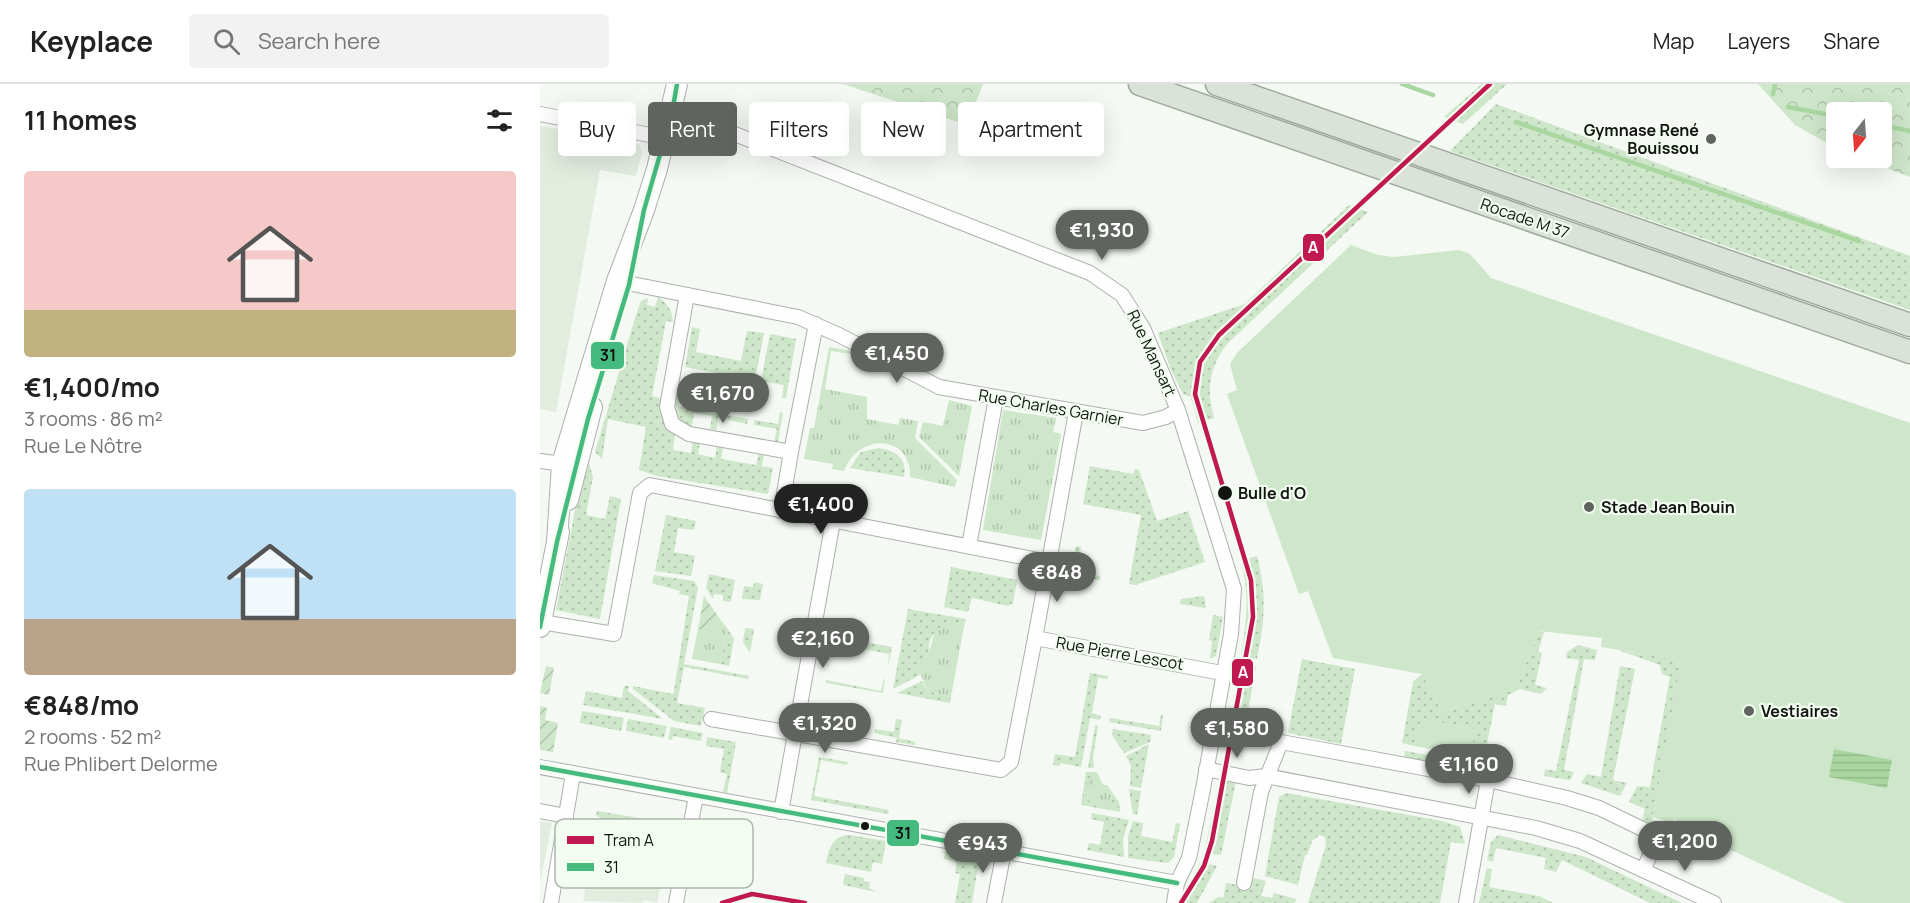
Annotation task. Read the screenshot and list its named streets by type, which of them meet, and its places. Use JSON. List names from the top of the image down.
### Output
{
  "streets": {
    "highway": ["Rocade M 37"],
    "street": ["Rue Mansart", "Rue Charles Garnier", "Rue Pierre Lescot"]
  },
  "crossings": [
    ["Rue Mansart", "Rue Charles Garnier"],
    ["Rue Mansart", "Rue Pierre Lescot"]
  ],
  "places": [
    "Gymnase René Bouissou",
    "Bulle d'O",
    "Stade Jean Bouin",
    "Vestiaires"
  ],
  "lines": ["tram line A", "transit line 31"],
  "legend": ["Tram A", "31"],
  "north": "bottom",
  "page": {
    "header": "Keyplace",
    "search": "Search here",
    "nav": ["Map", "Layers", "Share"],
    "heading": "11 homes",
    "chip": [
      "Buy",
      "Rent",
      "Filters",
      "New",
      "Apartment"
    ],
    "list": [
      {
        "name": "€1,400/mo",
        "note": "3 rooms · 86 m² · Rue Le Nôtre"
      },
      {
        "name": "€848/mo",
        "note": "2 rooms · 52 m² · Rue Phlibert Delorme"
      }
    ],
    "price": [
      "€1,930",
      "€1,450",
      "€1,670",
      "€1,400",
      "€848",
      "€2,160",
      "€1,320",
      "€1,580",
      "€1,160",
      "€1,200",
      "€943"
    ]
  }
}
